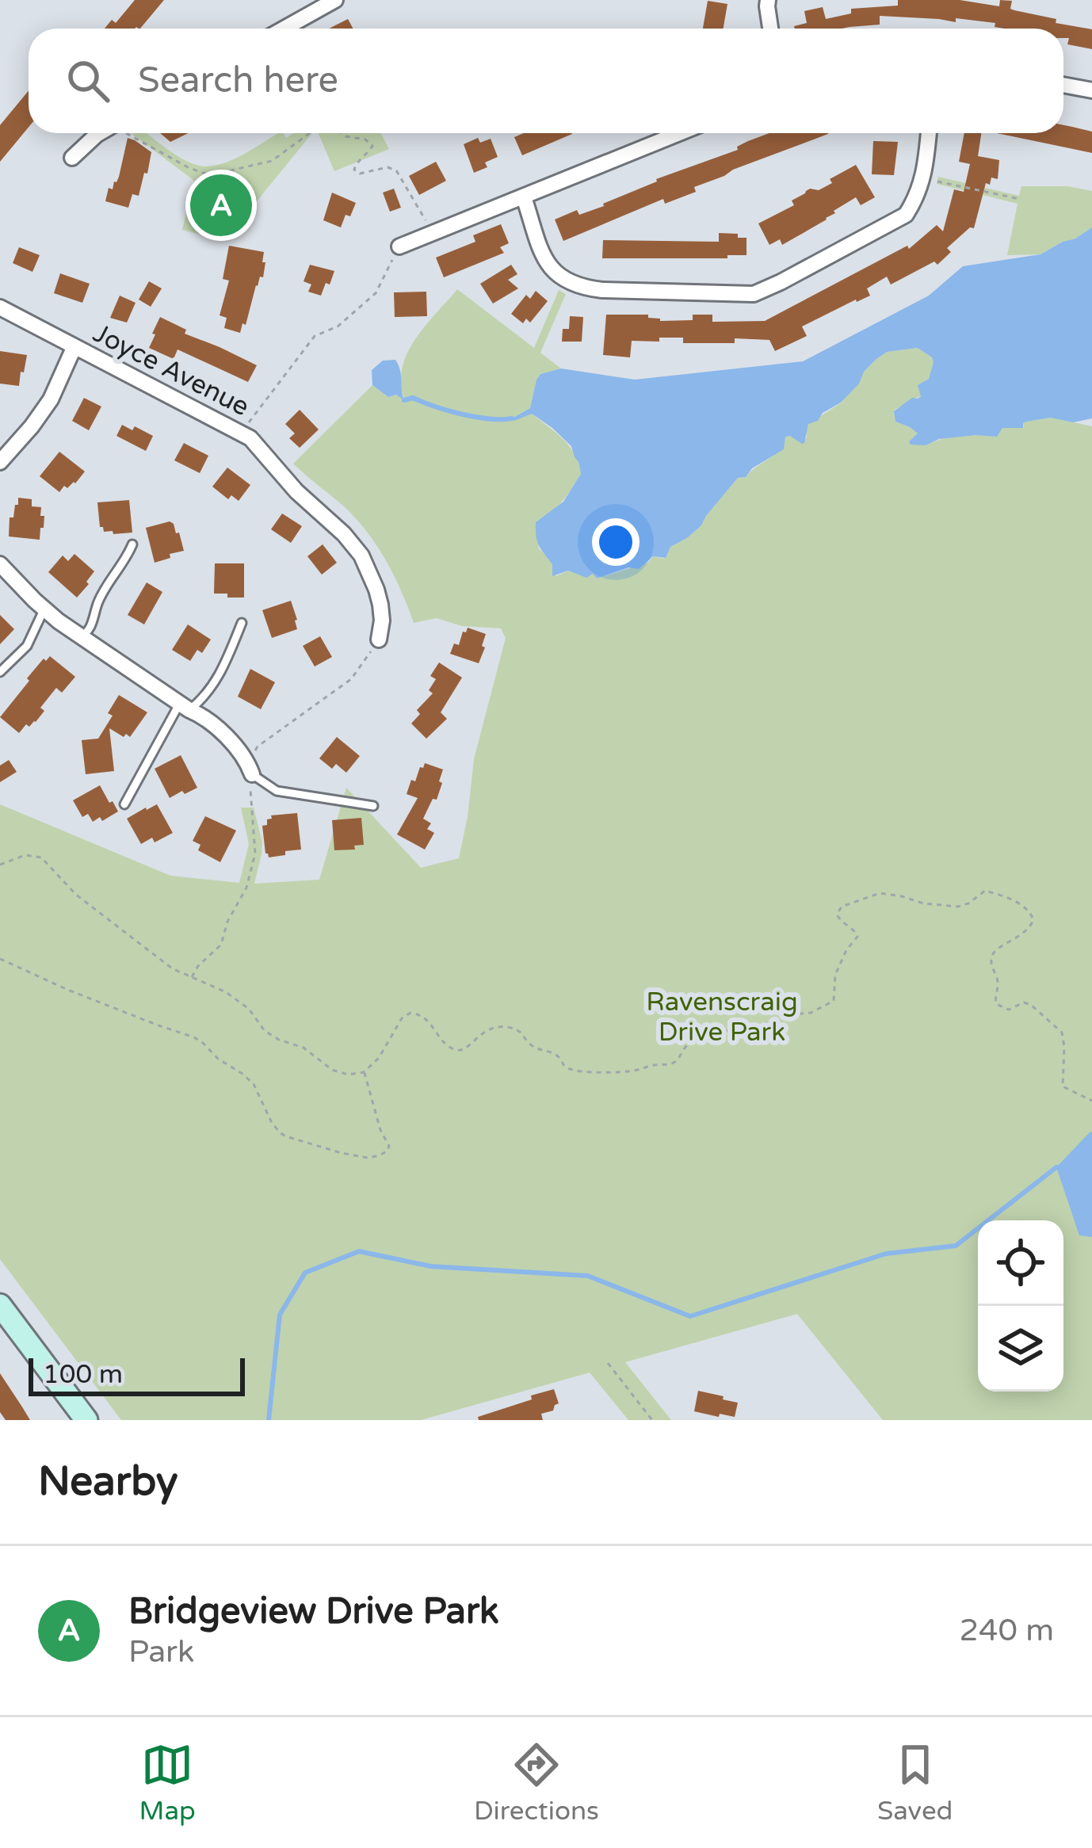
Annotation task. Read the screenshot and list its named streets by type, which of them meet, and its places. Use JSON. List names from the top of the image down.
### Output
{
  "streets": {
    "street": ["Joyce Avenue"]
  },
  "parks": ["Ravenscraig Drive Park"],
  "scale_bar": "100 m",
  "page": {
    "search": "Search here",
    "pins": "A",
    "scale": "100 m",
    "heading": "Nearby",
    "list": [
      {
        "mark": "A",
        "name": "Bridgeview Drive Park",
        "note": "Park",
        "value": "240 m"
      }
    ],
    "nav": ["Map", "Directions", "Saved"]
  }
}
